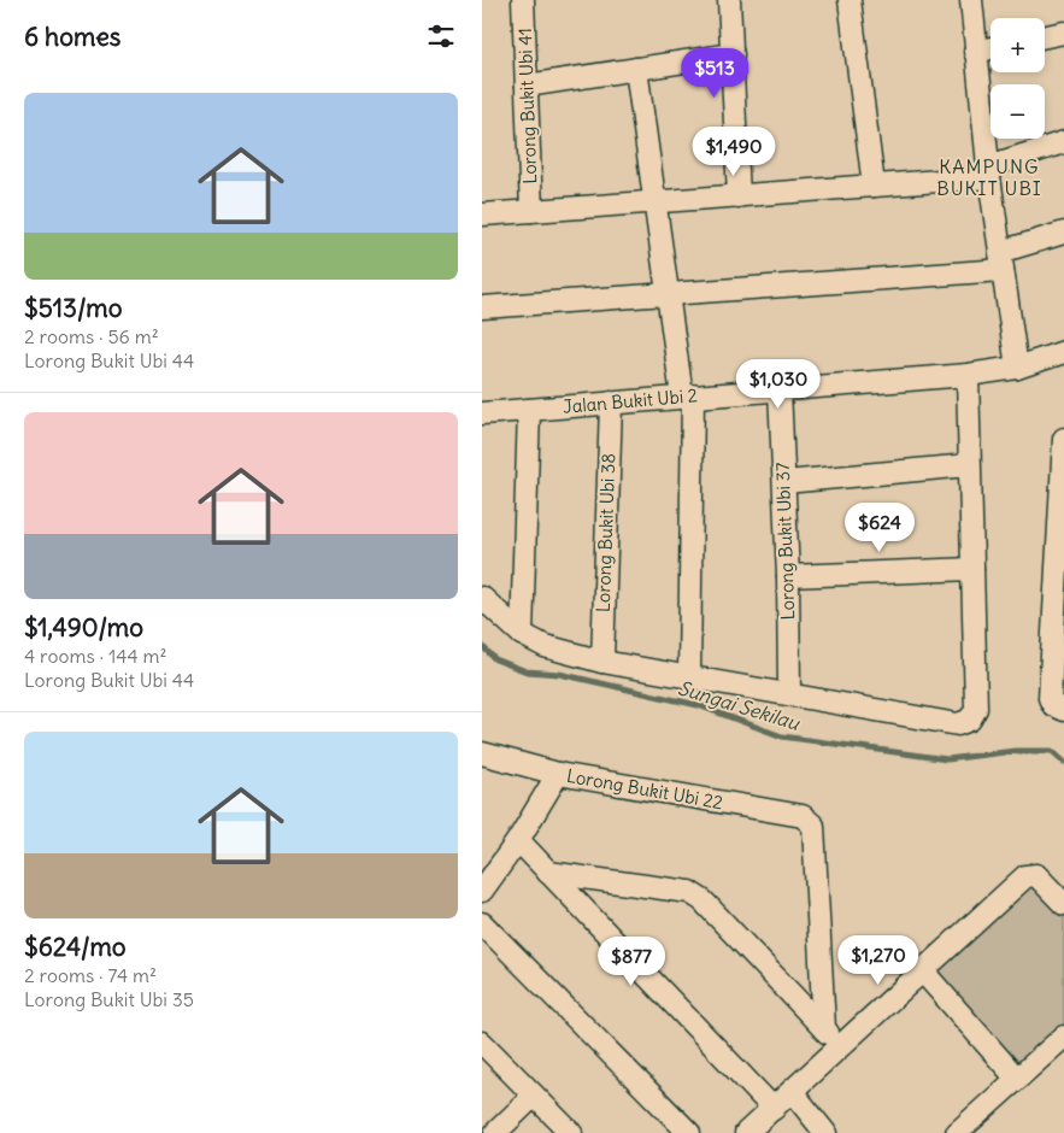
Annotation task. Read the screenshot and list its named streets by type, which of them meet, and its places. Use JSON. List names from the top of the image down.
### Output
{
  "streets": {
    "street": [
      "Lorong Bukit Ubi 41",
      "Jalan Bukit Ubi 2",
      "Lorong Bukit Ubi 38",
      "Lorong Bukit Ubi 37",
      "Lorong Bukit Ubi 22"
    ]
  },
  "crossings": [
    ["Jalan Bukit Ubi 2", "Lorong Bukit Ubi 38"],
    ["Jalan Bukit Ubi 2", "Lorong Bukit Ubi 37"]
  ],
  "districts": ["KAMPUNG BUKIT UBI"],
  "water": ["Sungai Sekilau"],
  "page": {
    "heading": "6 homes",
    "map_buttons": ["+", "−"],
    "price": [
      "$513",
      "$1,490",
      "$1,030",
      "$624",
      "$1,270",
      "$877"
    ],
    "list": [
      {
        "name": "$513/mo",
        "note": "2 rooms · 56 m² · Lorong Bukit Ubi 44"
      },
      {
        "name": "$1,490/mo",
        "note": "4 rooms · 144 m² · Lorong Bukit Ubi 44"
      },
      {
        "name": "$624/mo",
        "note": "2 rooms · 74 m² · Lorong Bukit Ubi 35"
      }
    ]
  }
}
